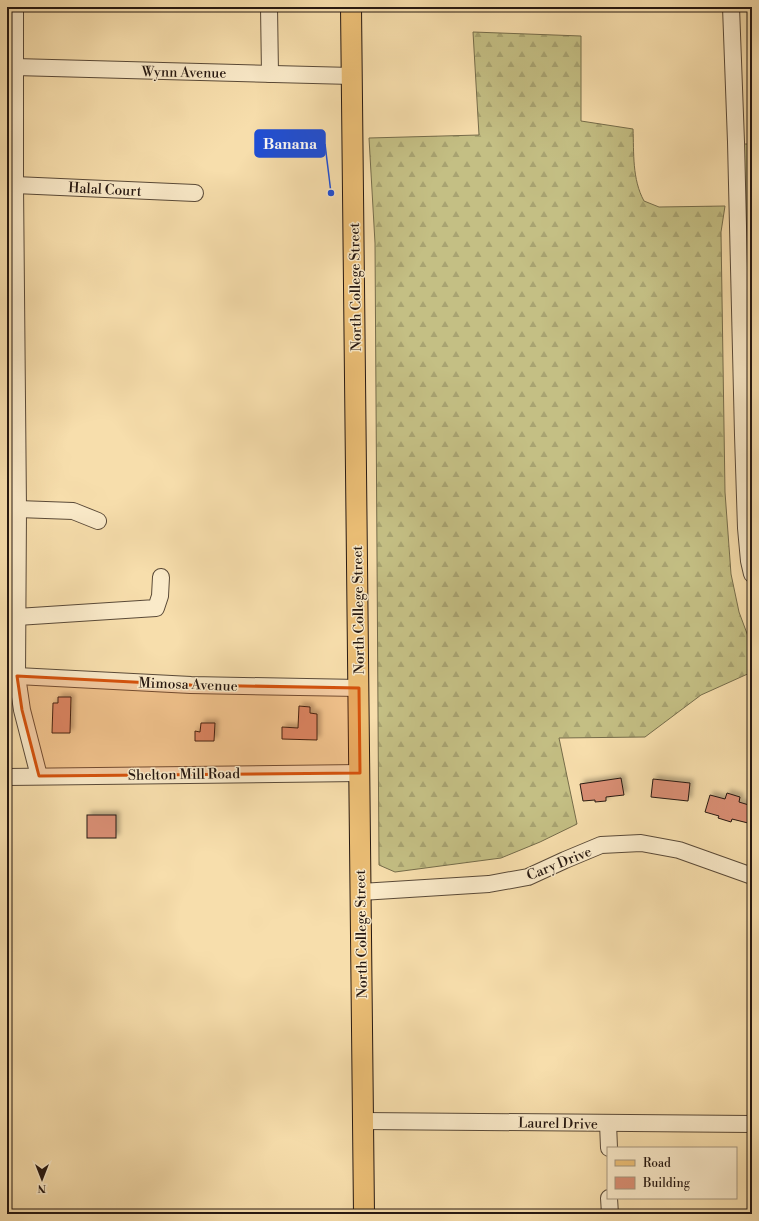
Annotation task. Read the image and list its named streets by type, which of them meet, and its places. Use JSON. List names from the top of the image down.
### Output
{
  "streets": {
    "main road": ["North College Street"],
    "street": [
      "Wynn Avenue",
      "Halal Court",
      "Mimosa Avenue",
      "Shelton Mill Road",
      "Cary Drive",
      "Laurel Drive"
    ]
  },
  "crossings": [
    ["Wynn Avenue", "North College Street"],
    ["North College Street", "Mimosa Avenue"],
    ["North College Street", "Shelton Mill Road"],
    ["North College Street", "Cary Drive"],
    ["North College Street", "Laurel Drive"]
  ],
  "places": ["Banana"],
  "legend": ["Road", "Building"],
  "north": "bottom"
}
